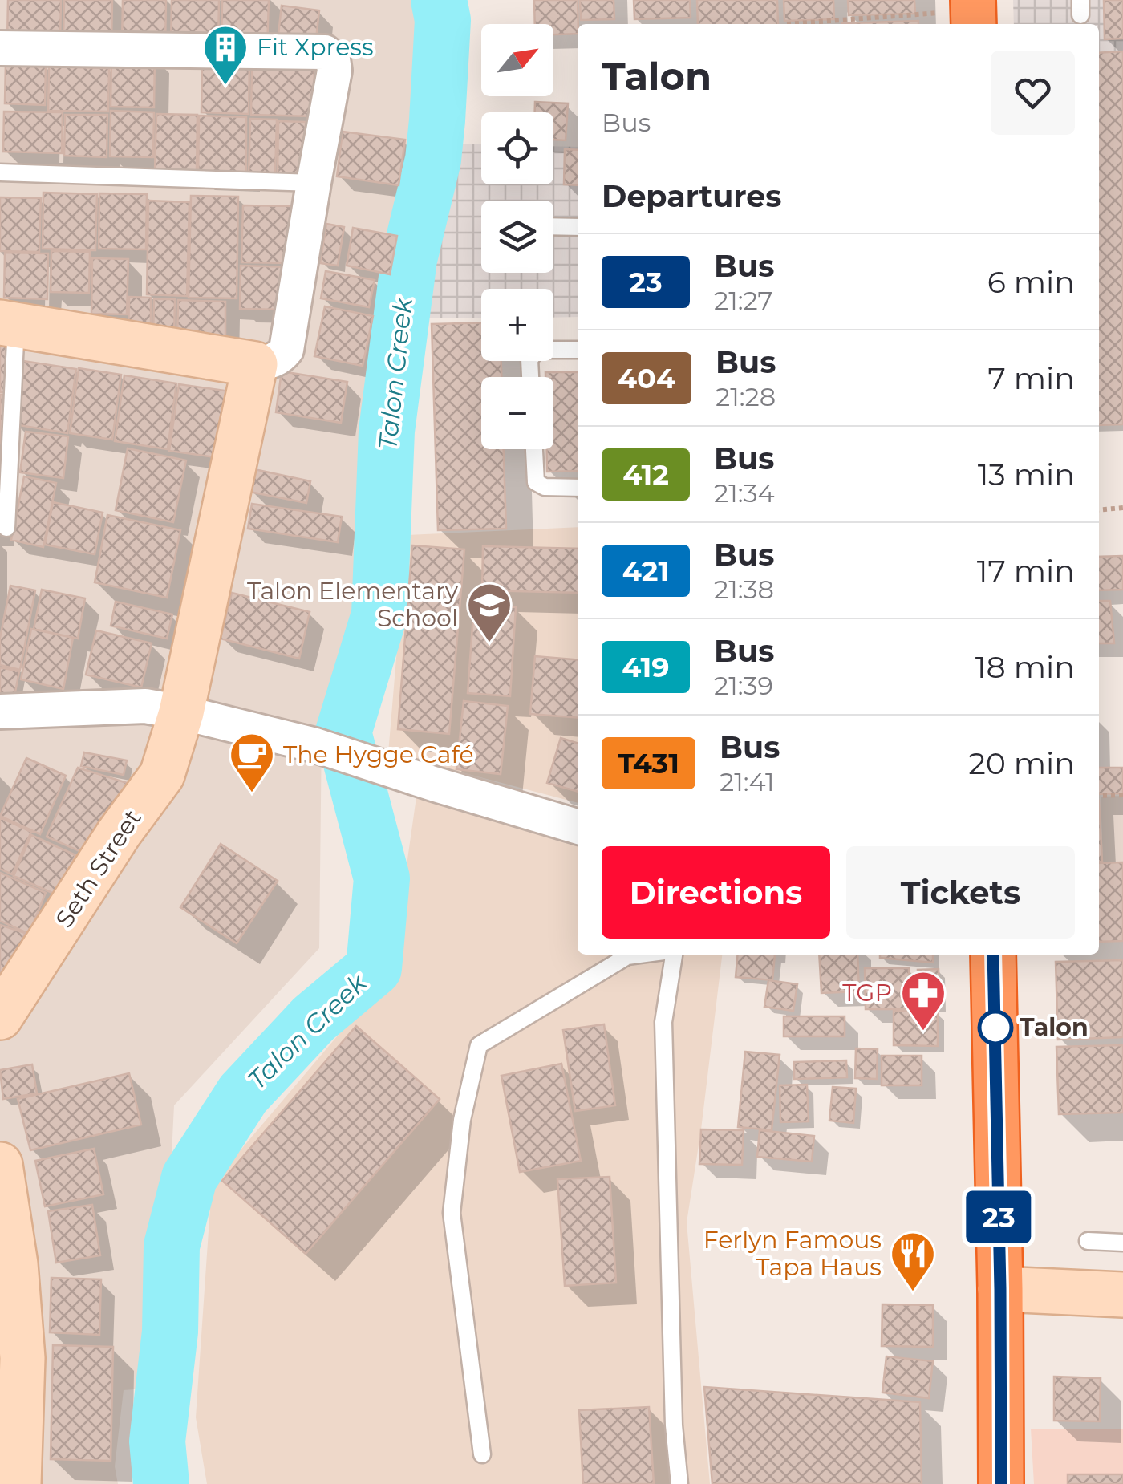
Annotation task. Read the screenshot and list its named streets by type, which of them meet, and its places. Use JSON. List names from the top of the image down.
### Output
{
  "streets": {
    "street": ["Seth Street"]
  },
  "water": ["Talon Creek"],
  "places": {
    "building": ["Fit Xpress"],
    "school or university": ["Talon Elementary School"],
    "cafe": ["The Hygge Café"],
    "other": ["Talon"],
    "pharmacy": ["TGP"],
    "restaurant": ["Ferlyn Famous Tapa Haus"]
  },
  "lines": ["bus line 23"],
  "north": "top right",
  "page": {
    "on_map": "23",
    "map_buttons": ["+", "−"],
    "heading": [
      ["Talon", "Bus"],
      "Departures"
    ],
    "list": [
      {
        "mark": "23",
        "name": "Bus",
        "note": "21:27",
        "value": "6 min"
      },
      {
        "mark": "404",
        "name": "Bus",
        "note": "21:28",
        "value": "7 min"
      },
      {
        "mark": "412",
        "name": "Bus",
        "note": "21:34",
        "value": "13 min"
      },
      {
        "mark": "421",
        "name": "Bus",
        "note": "21:38",
        "value": "17 min"
      },
      {
        "mark": "419",
        "name": "Bus",
        "note": "21:39",
        "value": "18 min"
      },
      {
        "mark": "T431",
        "name": "Bus",
        "note": "21:41",
        "value": "20 min"
      }
    ],
    "buttons": ["Directions", "Tickets"]
  }
}
